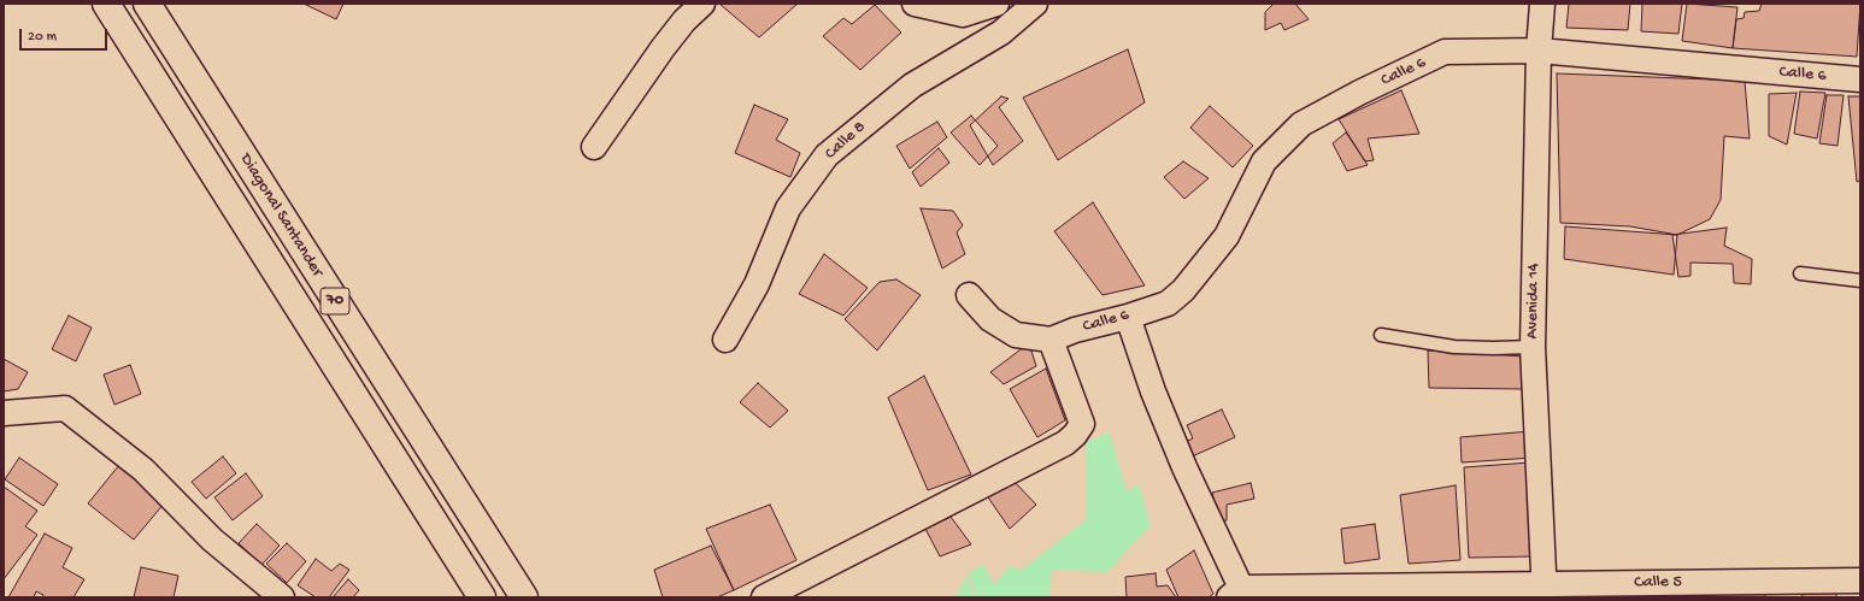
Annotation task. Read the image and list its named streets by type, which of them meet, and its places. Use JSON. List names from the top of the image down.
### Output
{
  "streets": {
    "main road": ["Diagonal Santander", "70"],
    "street": [
      "Calle 6",
      "Calle 8",
      "Avenida 14",
      "Calle 5"
    ]
  },
  "crossings": [
    ["Calle 6", "Avenida 14"],
    ["Avenida 14", "Calle 5"]
  ],
  "scale_bar": "20 m"
}
